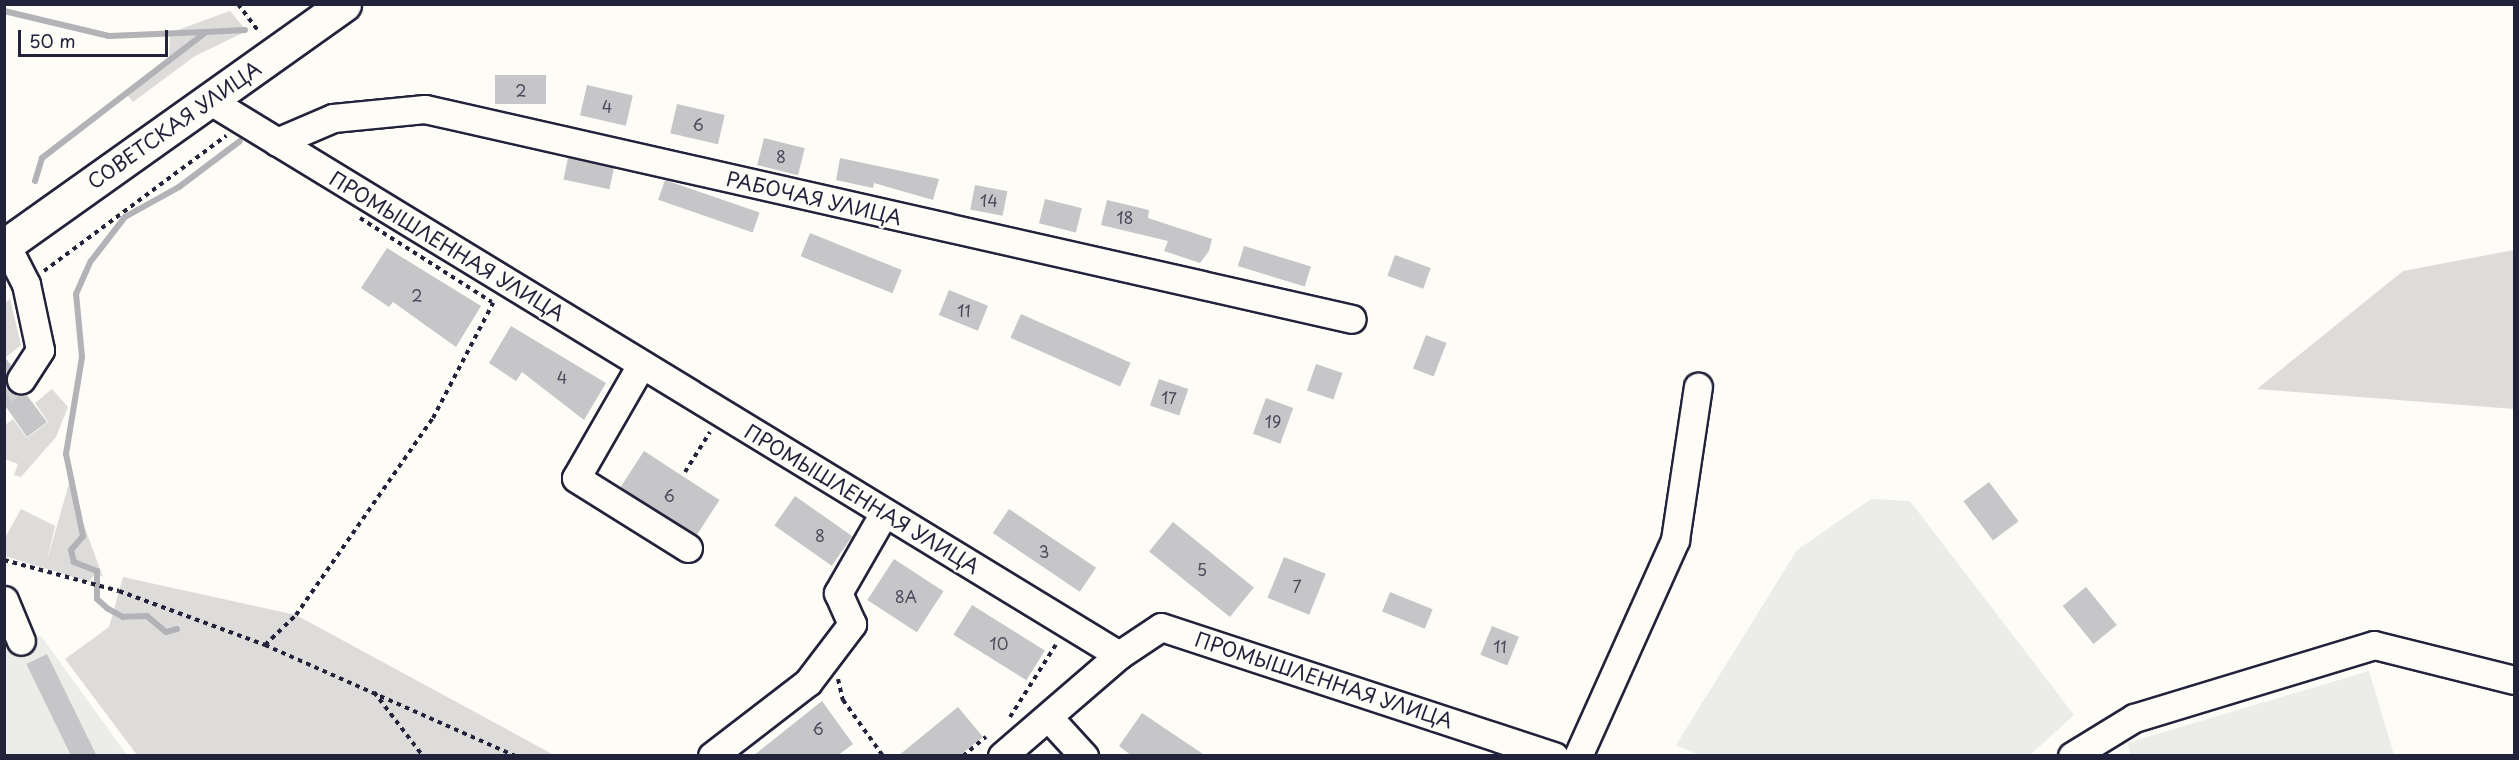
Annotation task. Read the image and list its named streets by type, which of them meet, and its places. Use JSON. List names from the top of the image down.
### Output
{
  "streets": {
    "main road": ["СОВЕТСКАЯ УЛИЦА"],
    "street": ["РАБОЧАЯ УЛИЦА", "ПРОМЫШЛЕННАЯ УЛИЦА"]
  },
  "crossings": [
    ["СОВЕТСКАЯ УЛИЦА", "ПРОМЫШЛЕННАЯ УЛИЦА"],
    ["РАБОЧАЯ УЛИЦА", "ПРОМЫШЛЕННАЯ УЛИЦА"]
  ],
  "house_numbers": [
    "2",
    "4",
    "6",
    "8",
    "14",
    "18",
    "2",
    "11",
    "4",
    "17",
    "19",
    "6",
    "8",
    "3",
    "5",
    "7",
    "8А",
    "10",
    "11",
    "6"
  ],
  "scale_bar": "50 m"
}
